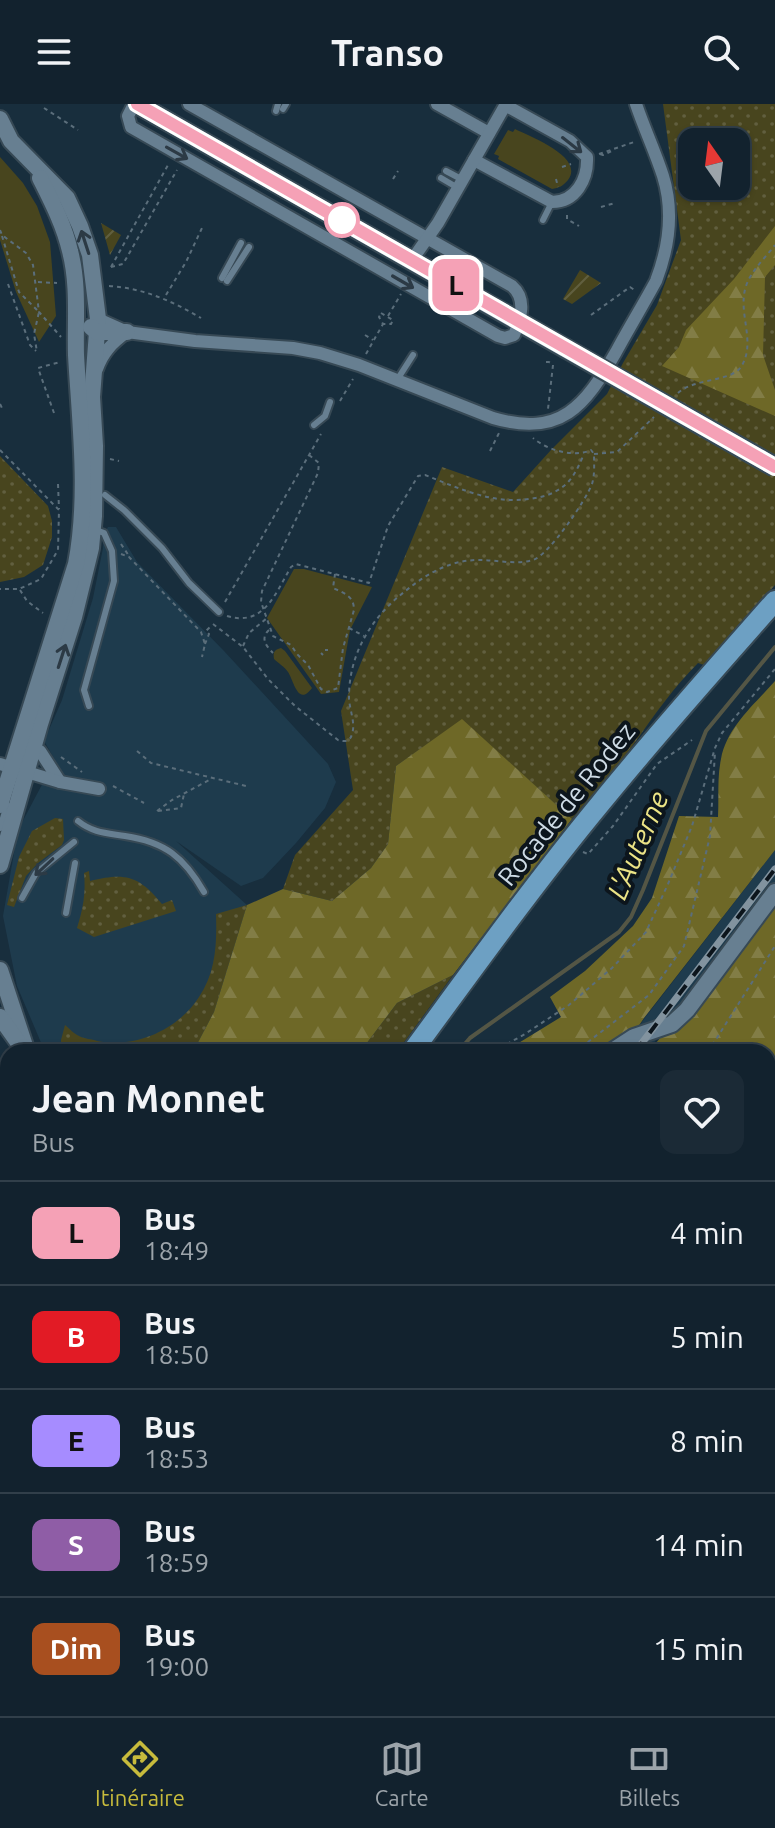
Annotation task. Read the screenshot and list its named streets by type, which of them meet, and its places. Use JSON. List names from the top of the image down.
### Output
{
  "streets": {
    "main road": ["Rocade de Rodez"]
  },
  "water": ["L'Auterne"],
  "lines": ["bus line L"],
  "north": "top",
  "page": {
    "header": "Transo",
    "on_map": "L",
    "heading": ["Jean Monnet", "Bus"],
    "list": [
      {
        "mark": "L",
        "name": "Bus",
        "note": "18:49",
        "value": "4 min"
      },
      {
        "mark": "B",
        "name": "Bus",
        "note": "18:50",
        "value": "5 min"
      },
      {
        "mark": "E",
        "name": "Bus",
        "note": "18:53",
        "value": "8 min"
      },
      {
        "mark": "S",
        "name": "Bus",
        "note": "18:59",
        "value": "14 min"
      },
      {
        "mark": "Dim",
        "name": "Bus",
        "note": "19:00",
        "value": "15 min"
      }
    ],
    "tabs": ["Itinéraire", "Carte", "Billets"]
  }
}
